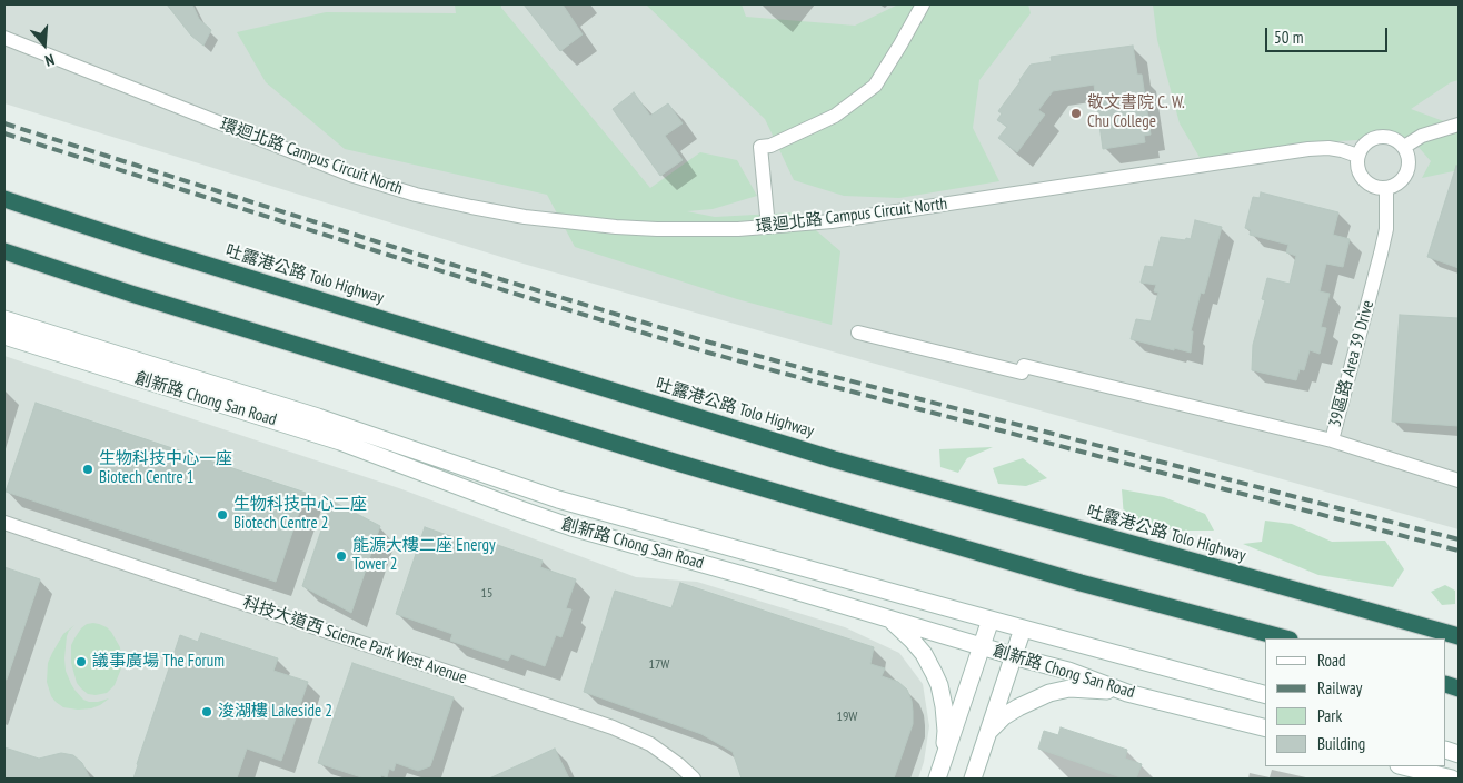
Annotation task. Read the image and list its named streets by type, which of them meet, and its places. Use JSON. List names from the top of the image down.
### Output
{
  "streets": {
    "highway": ["吐露港公路 Tolo Highway"],
    "main road": ["創新路 Chong San Road"],
    "street": ["環迴北路 Campus Circuit North", "39區路 Area 39 Drive", "科技大道西 Science Park West Avenue"]
  },
  "crossings": [
    ["環迴北路 Campus Circuit North", "39區路 Area 39 Drive"]
  ],
  "places": [
    "敬文書院 C. W. Chu College",
    "生物科技中心一座 Biotech Centre 1",
    "生物科技中心二座 Biotech Centre 2",
    "能源大樓二座 Energy Tower 2",
    "議事廣場 The Forum",
    "浚湖樓 Lakeside 2"
  ],
  "house_numbers": ["15", "17W", "19W"],
  "legend": [
    "Road",
    "Railway",
    "Park",
    "Building"
  ],
  "scale_bar": "50 m",
  "north": "bottom"
}
